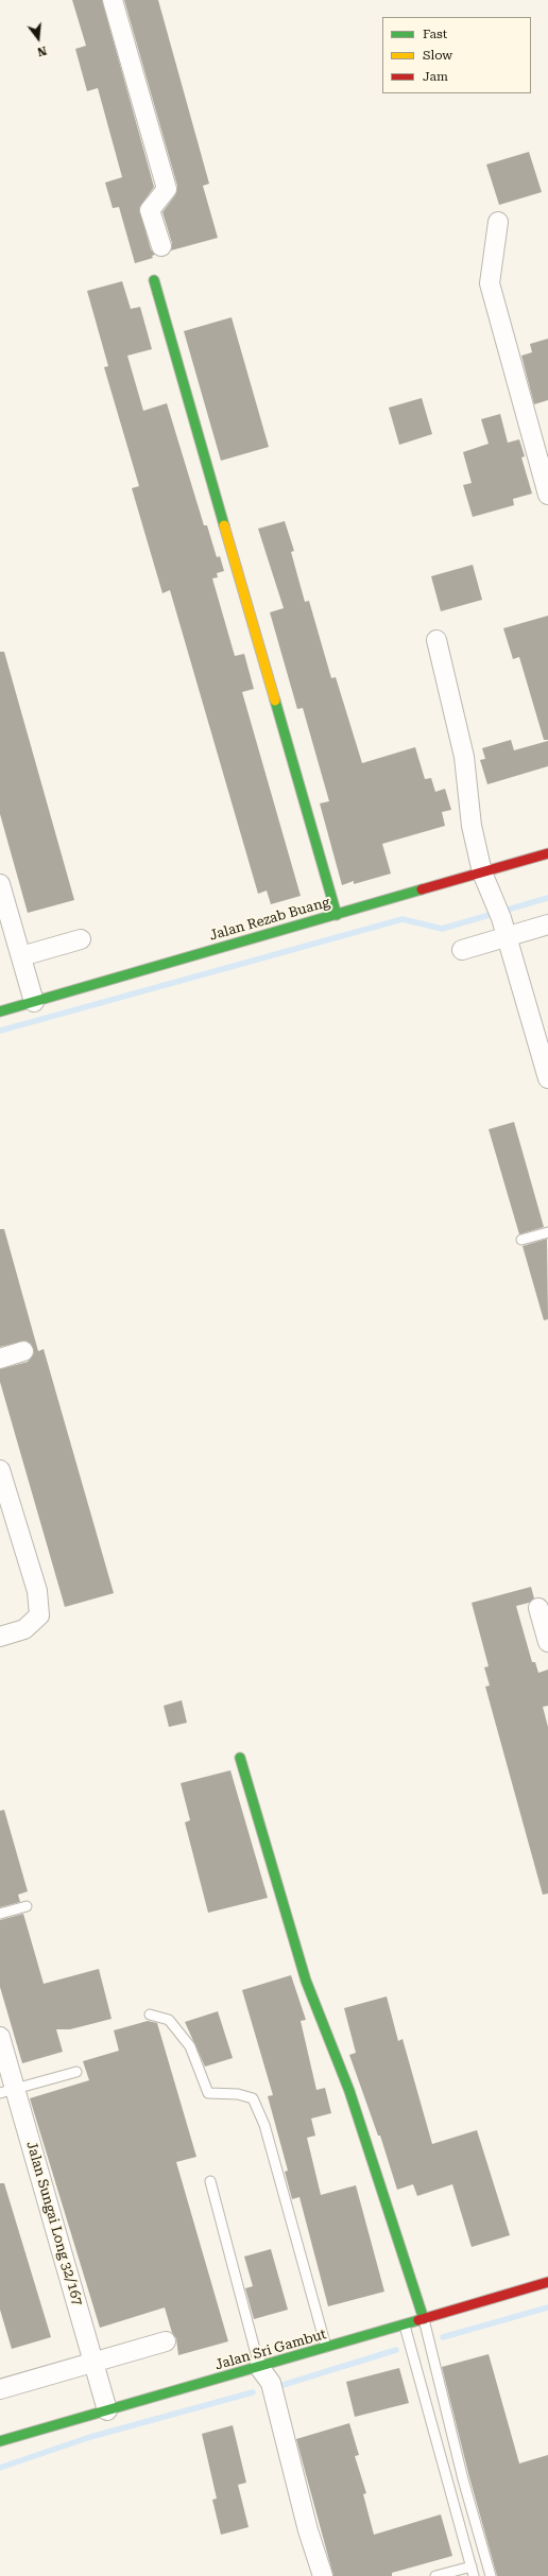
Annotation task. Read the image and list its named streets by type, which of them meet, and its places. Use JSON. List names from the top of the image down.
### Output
{
  "streets": {
    "street": ["Jalan Rezab Buang", "Jalan Sungai Long 32/167", "Jalan Sri Gambut"]
  },
  "crossings": [
    ["Jalan Sungai Long 32/167", "Jalan Sri Gambut"]
  ],
  "legend": ["Fast", "Slow", "Jam"],
  "north": "bottom"
}
